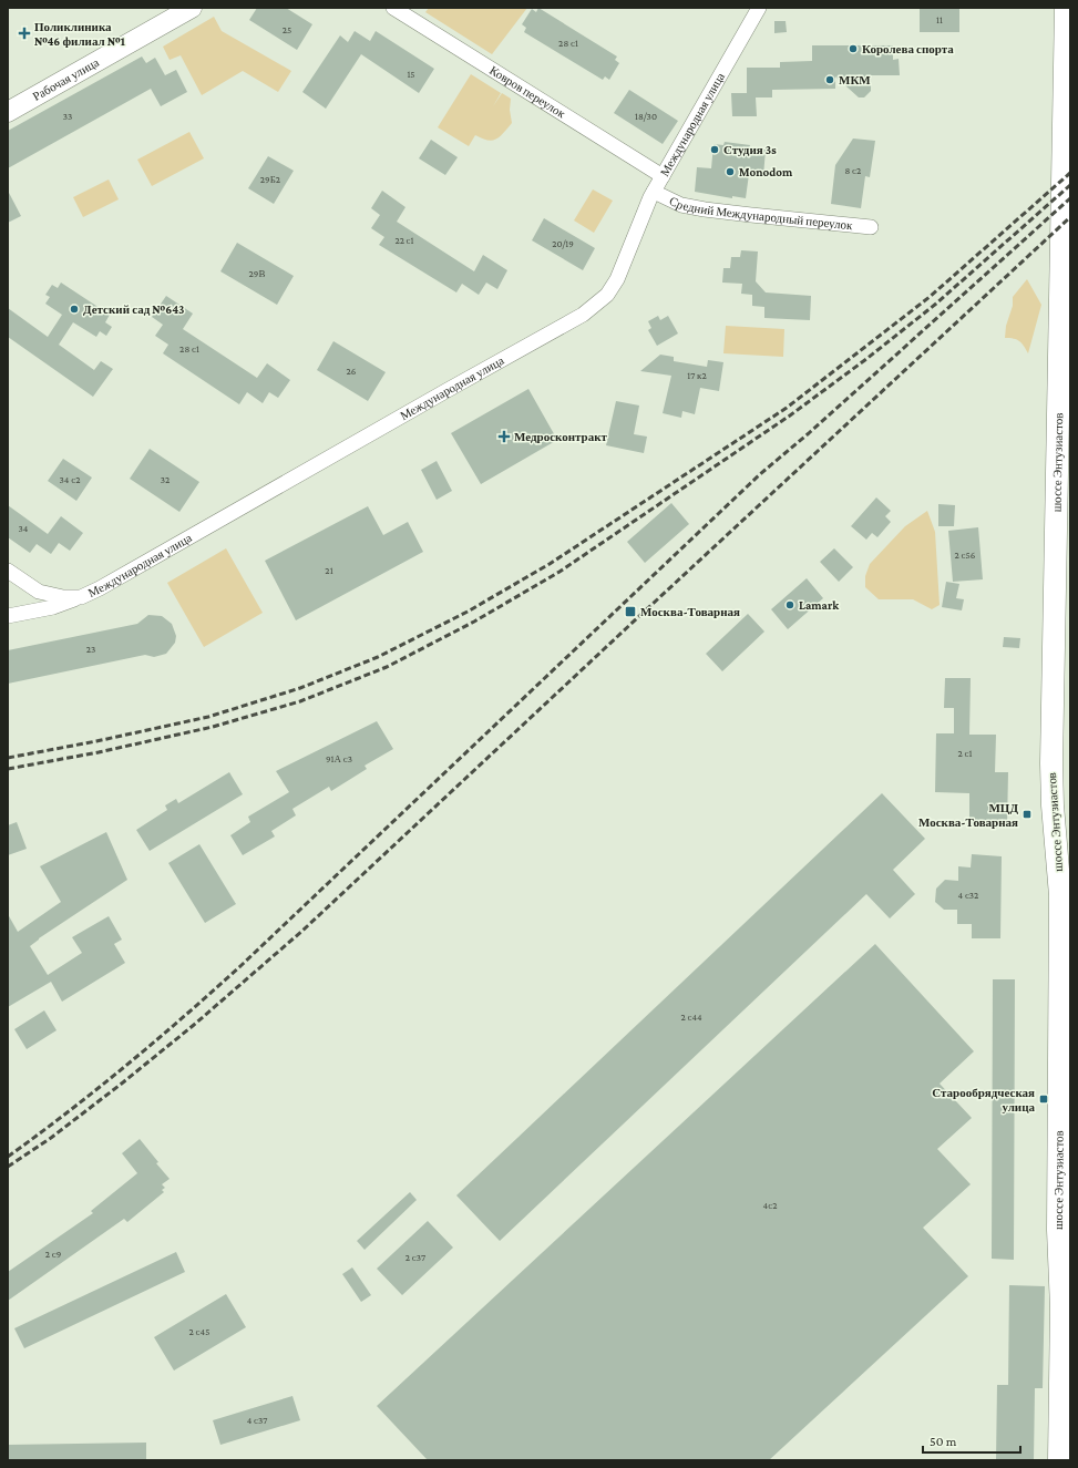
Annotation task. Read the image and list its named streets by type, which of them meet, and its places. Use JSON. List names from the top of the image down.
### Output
{
  "streets": {
    "main road": ["шоссе Энтузиастов"],
    "street": [
      "Рабочая улица",
      "Ковров переулок",
      "Международная улица",
      "Средний Международный переулок"
    ]
  },
  "crossings": [
    ["Ковров переулок", "Международная улица"],
    ["Международная улица", "Средний Международный переулок"]
  ],
  "places": {
    "health": ["Поликлиника №46 филиал №1", "Медросконтракт"],
    "other": [
      "Королева спорта",
      "МКМ",
      "Студия 3s",
      "Monodom",
      "Детский сад №643",
      "Lamark"
    ],
    "transit": ["Москва-Товарная", "МЦД Москва-Товарная", "Старообрядческая улица"]
  },
  "house_numbers": [
    "11",
    "25",
    "28 с1",
    "15",
    "33",
    "18/30",
    "8 с2",
    "29Б2",
    "22 с1",
    "20/19",
    "29В",
    "28 с1",
    "26",
    "17 к2",
    "34 с2",
    "32",
    "34",
    "2 с56",
    "21",
    "23",
    "2 с1",
    "91А с3",
    "4 с32",
    "2 с44",
    "4с2",
    "2 с9",
    "2 с37",
    "2 с45",
    "4 с37"
  ],
  "scale_bar": "50 m"
}
